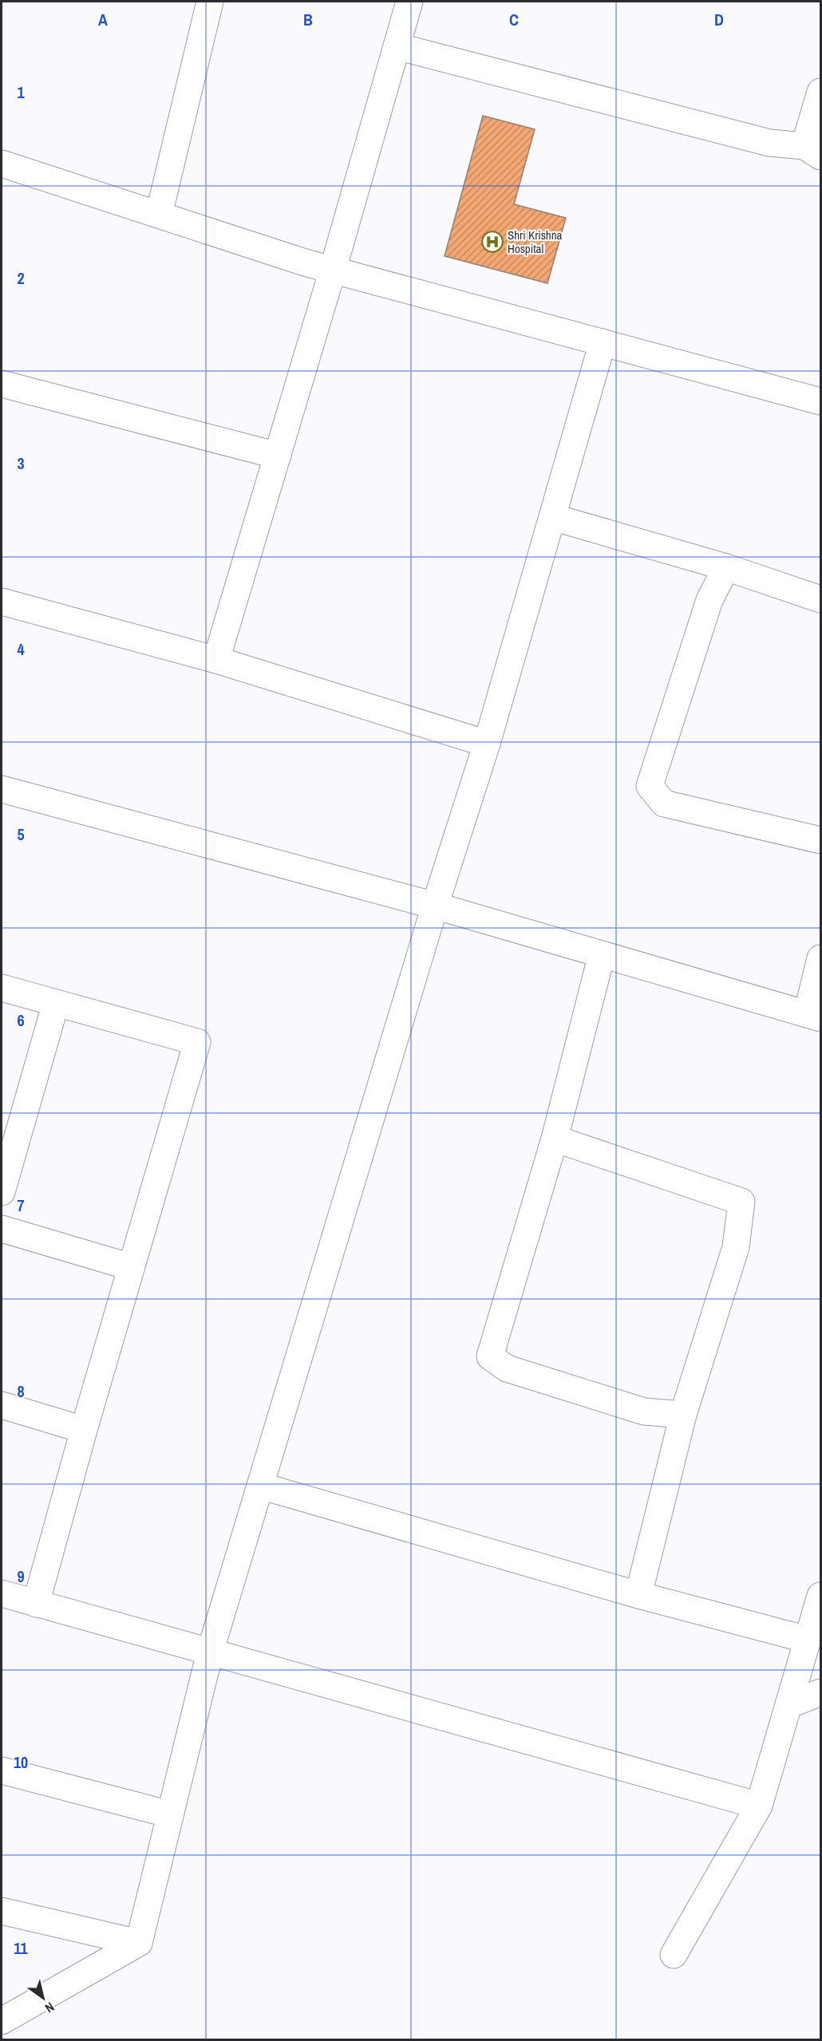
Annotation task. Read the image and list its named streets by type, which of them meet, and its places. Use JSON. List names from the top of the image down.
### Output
{
  "places": {
    "hospital": ["Shri Krishna Hospital"]
  },
  "north": "bottom right",
  "grid": {
    "columns": [
      "A",
      "B",
      "C",
      "D"
    ],
    "rows": [
      "1",
      "2",
      "3",
      "4",
      "5",
      "6",
      "7",
      "8",
      "9",
      "10",
      "11"
    ]
  }
}
